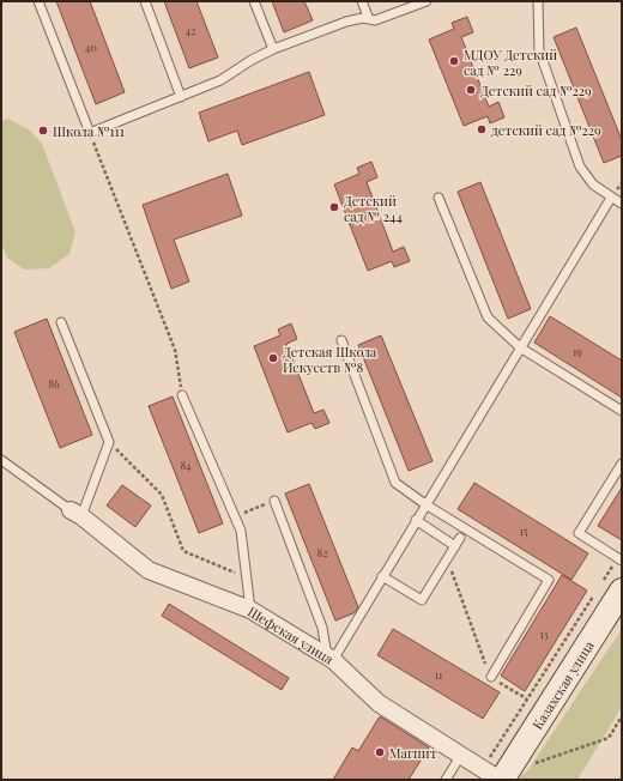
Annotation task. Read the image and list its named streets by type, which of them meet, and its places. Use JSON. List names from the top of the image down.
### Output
{
  "streets": {
    "main road": ["Казахская улица"],
    "street": ["Шефская улица"]
  },
  "crossings": [
    ["Шефская улица", "Казахская улица"]
  ],
  "places": [
    "МДОУ Детский сад № 229",
    "Детский сад №229",
    "детский сад №229",
    "Школа №111",
    "Детский сад № 244",
    "Детская Школа Искусств №8",
    "Магнит"
  ],
  "house_numbers": [
    "42",
    "40",
    "19",
    "86",
    "84",
    "15",
    "82",
    "13",
    "11"
  ]
}
